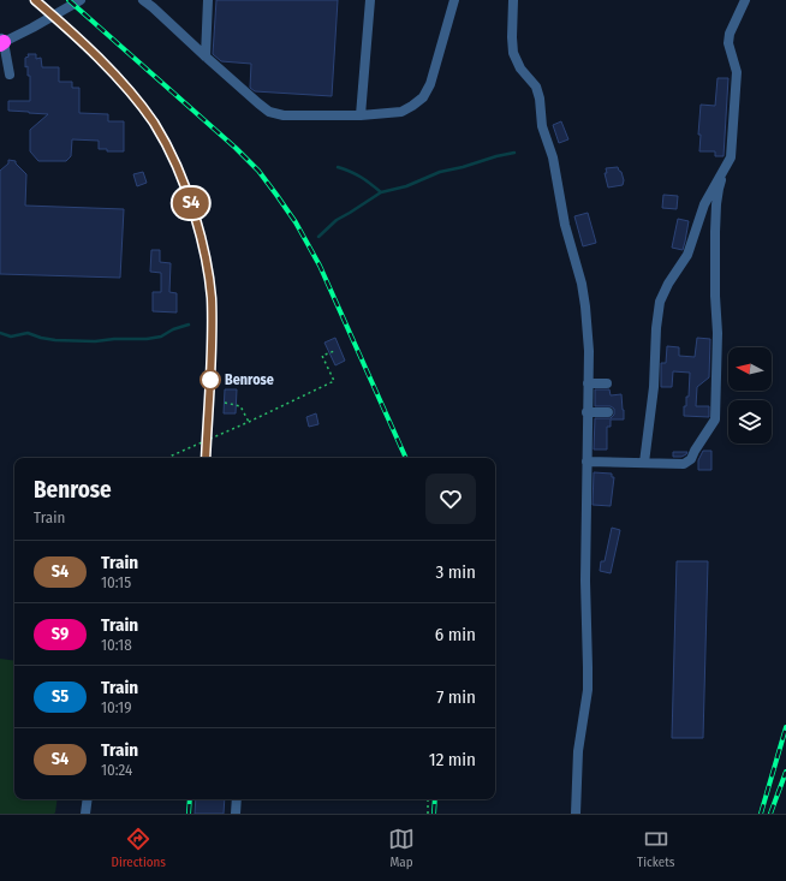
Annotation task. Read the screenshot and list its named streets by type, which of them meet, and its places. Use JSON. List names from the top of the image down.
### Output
{
  "places": ["Benrose"],
  "north": "left",
  "page": {
    "on_map": "S4",
    "heading": ["Benrose", "Train"],
    "list": [
      {
        "mark": "S4",
        "name": "Train",
        "note": "10:15",
        "value": "3 min"
      },
      {
        "mark": "S9",
        "name": "Train",
        "note": "10:18",
        "value": "6 min"
      },
      {
        "mark": "S5",
        "name": "Train",
        "note": "10:19",
        "value": "7 min"
      },
      {
        "mark": "S4",
        "name": "Train",
        "note": "10:24",
        "value": "12 min"
      }
    ],
    "tabs": ["Directions", "Map", "Tickets"]
  }
}
